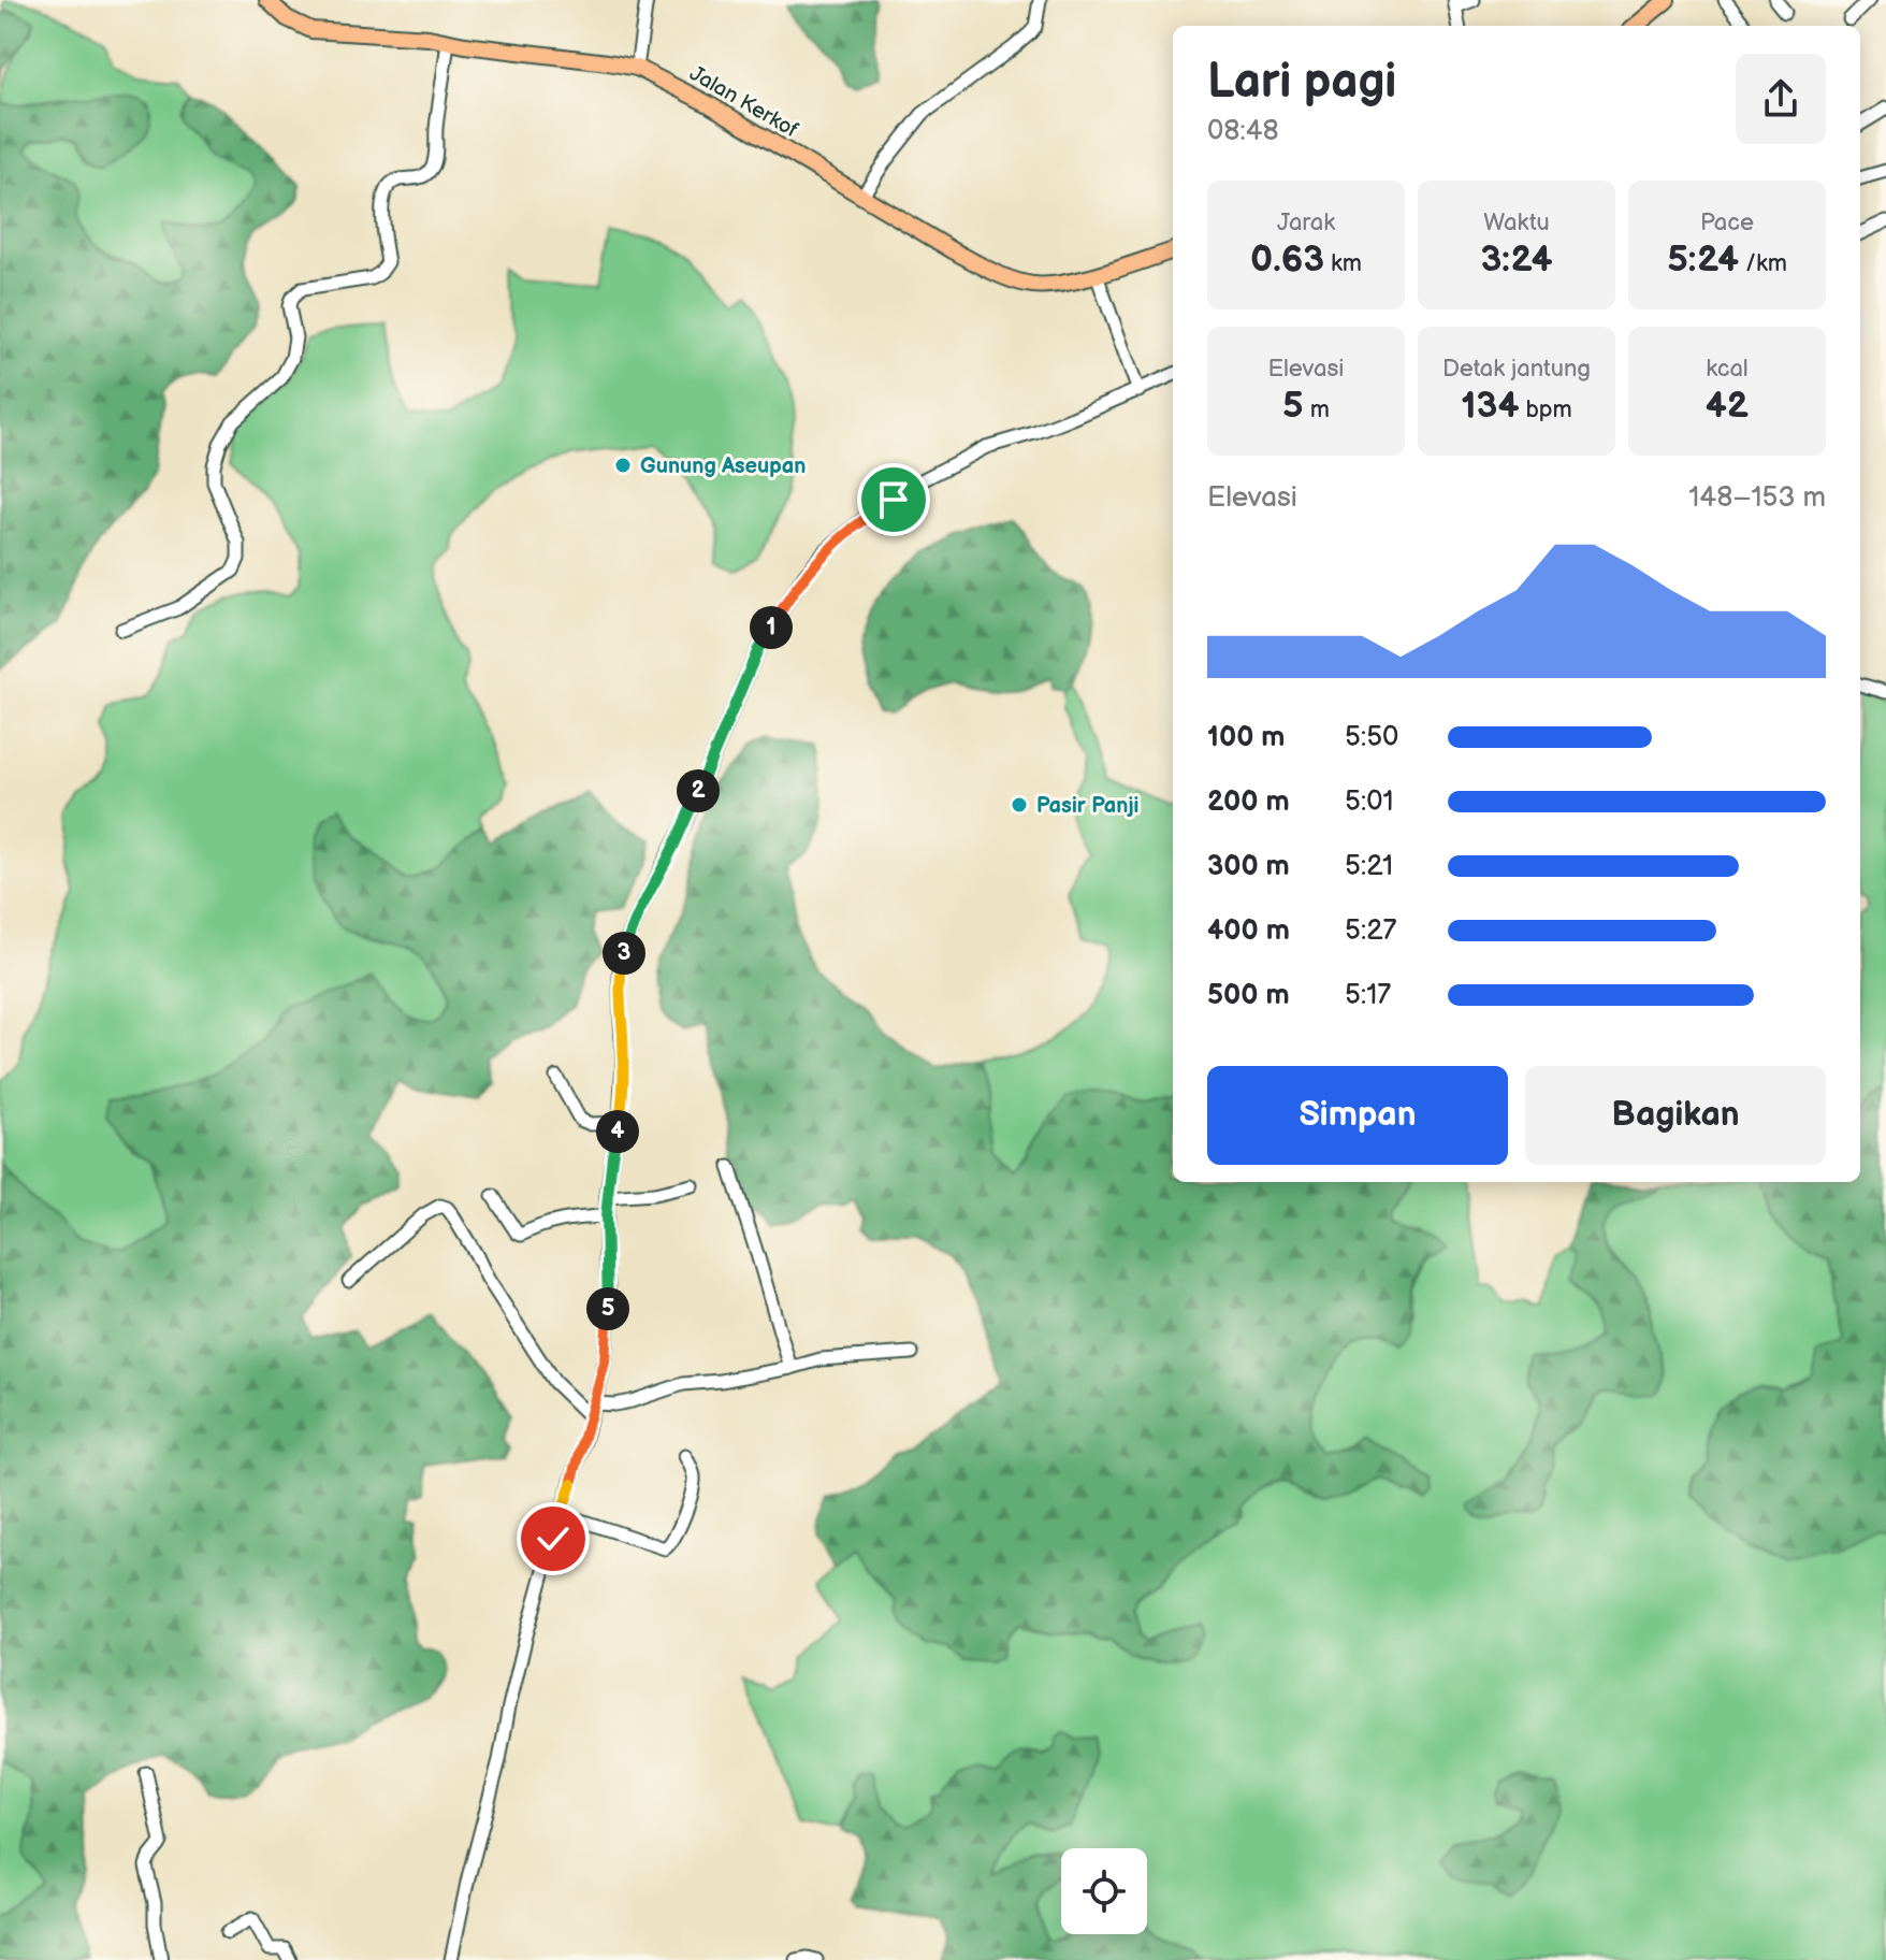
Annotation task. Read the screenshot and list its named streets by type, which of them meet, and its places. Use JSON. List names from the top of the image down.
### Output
{
  "streets": {
    "main road": ["Jalan Kerkof"]
  },
  "places": ["Gunung Aseupan", "Pasir Panji"],
  "page": {
    "heading": ["Lari pagi", "08:48"],
    "stats": [
      ["Jarak", "0.63 km"],
      ["Waktu", "3:24"],
      ["Pace", "5:24 /km"],
      ["Elevasi", "5 m"],
      ["Detak jantung", "134 bpm"],
      ["kcal", "42"]
    ],
    "chart": ["Elevasi", "148–153 m"],
    "pins": [
      "1",
      "2",
      "3",
      "4",
      "5"
    ],
    "list": [
      {
        "name": "100 m",
        "note": "5:50"
      },
      {
        "name": "200 m",
        "note": "5:01"
      },
      {
        "name": "300 m",
        "note": "5:21"
      },
      {
        "name": "400 m",
        "note": "5:27"
      },
      {
        "name": "500 m",
        "note": "5:17"
      }
    ],
    "buttons": ["Simpan", "Bagikan"]
  }
}
